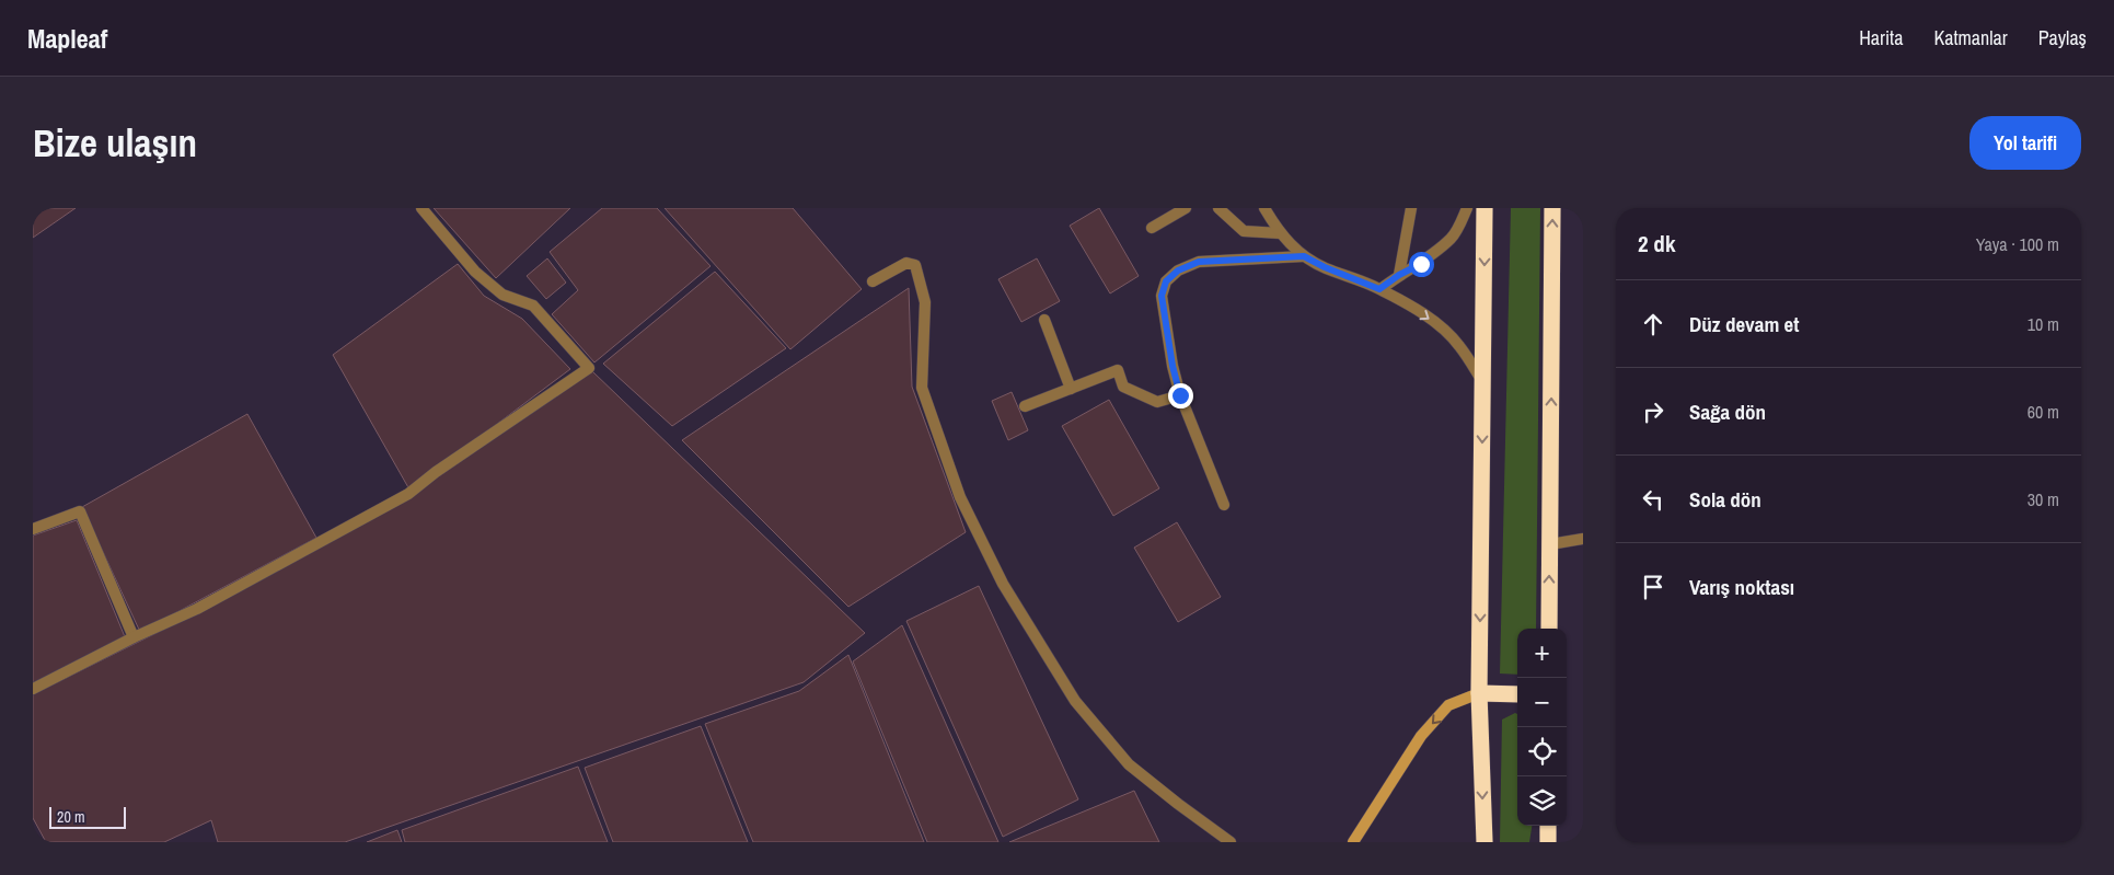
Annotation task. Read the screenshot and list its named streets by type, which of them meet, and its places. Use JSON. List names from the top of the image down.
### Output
{
  "scale_bar": "20 m",
  "page": {
    "header": "Mapleaf",
    "nav": ["Harita", "Katmanlar", "Paylaş"],
    "buttons": "Yol tarifi",
    "title": "Bize ulaşın",
    "heading": ["2 dk", "Yaya · 100 m"],
    "list": [
      ["Düz devam et", "10 m"],
      ["Sağa dön", "60 m"],
      ["Sola dön", "30 m"],
      "Varış noktası"
    ],
    "map_buttons": ["+", "−"],
    "scale": "20 m"
  }
}
